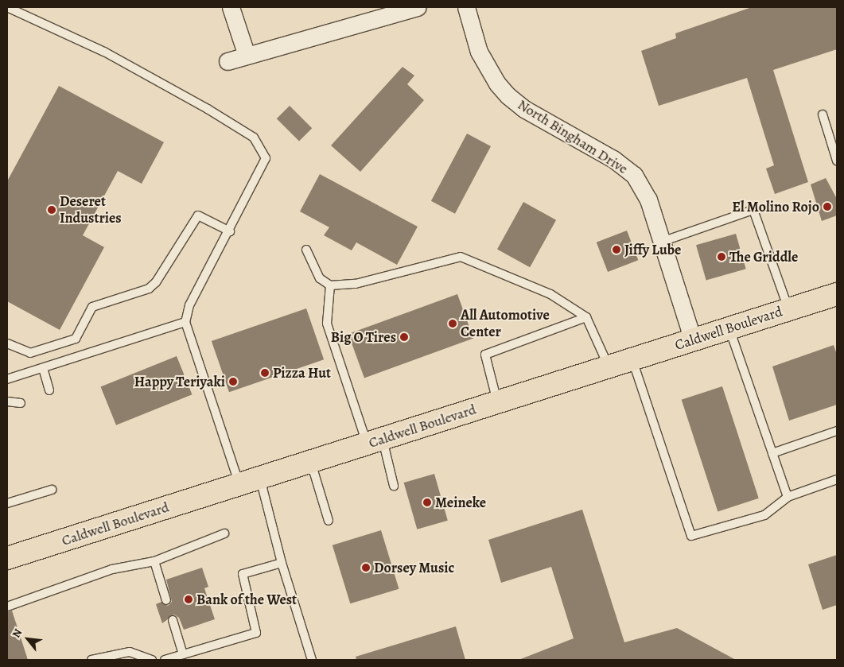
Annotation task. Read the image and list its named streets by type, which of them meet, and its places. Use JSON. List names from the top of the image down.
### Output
{
  "streets": {
    "main road": ["Caldwell Boulevard"],
    "street": ["North Bingham Drive"]
  },
  "crossings": [
    ["North Bingham Drive", "Caldwell Boulevard"]
  ],
  "places": [
    "El Molino Rojo",
    "Deseret Industries",
    "Jiffy Lube",
    "The Griddle",
    "All Automotive Center",
    "Big O Tires",
    "Pizza Hut",
    "Happy Teriyaki",
    "Meineke",
    "Dorsey Music",
    "Bank of the West"
  ],
  "north": "top left"
}
